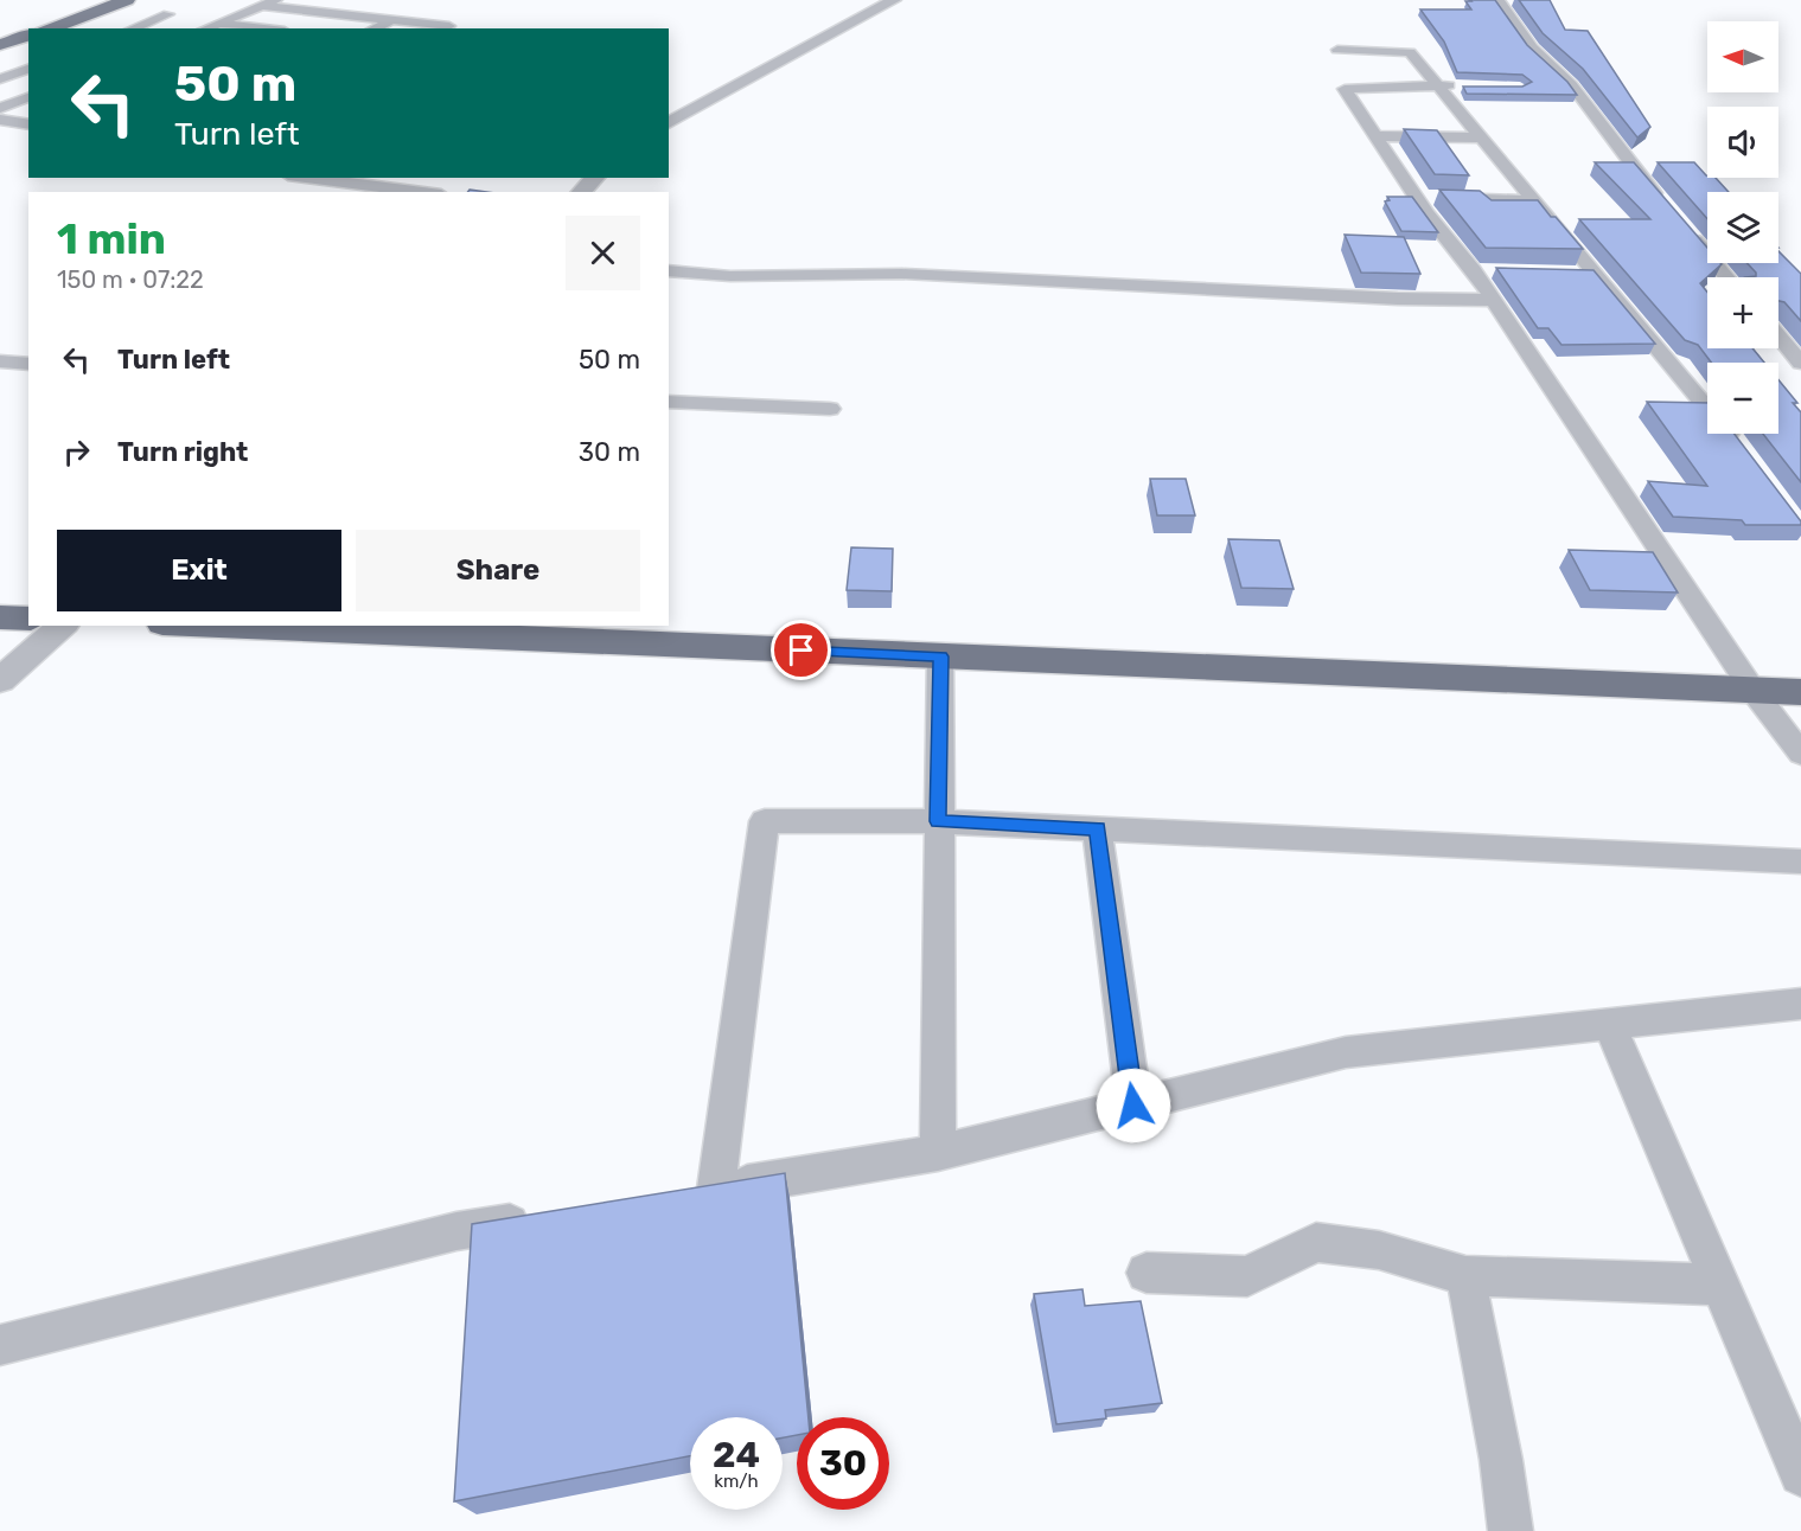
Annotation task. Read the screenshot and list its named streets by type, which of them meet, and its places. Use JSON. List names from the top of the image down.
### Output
{
  "north": "left",
  "page": {
    "map_buttons": ["+", "−"],
    "turn": ["50 m", "Turn left"],
    "heading": ["1 min", "150 m · 07:22"],
    "list": [
      {
        "name": "Turn left",
        "value": "50 m"
      },
      {
        "name": "Turn right",
        "value": "30 m"
      }
    ],
    "buttons": ["Exit", "Share"],
    "speed": "24 km/h",
    "limit": "30"
  }
}
